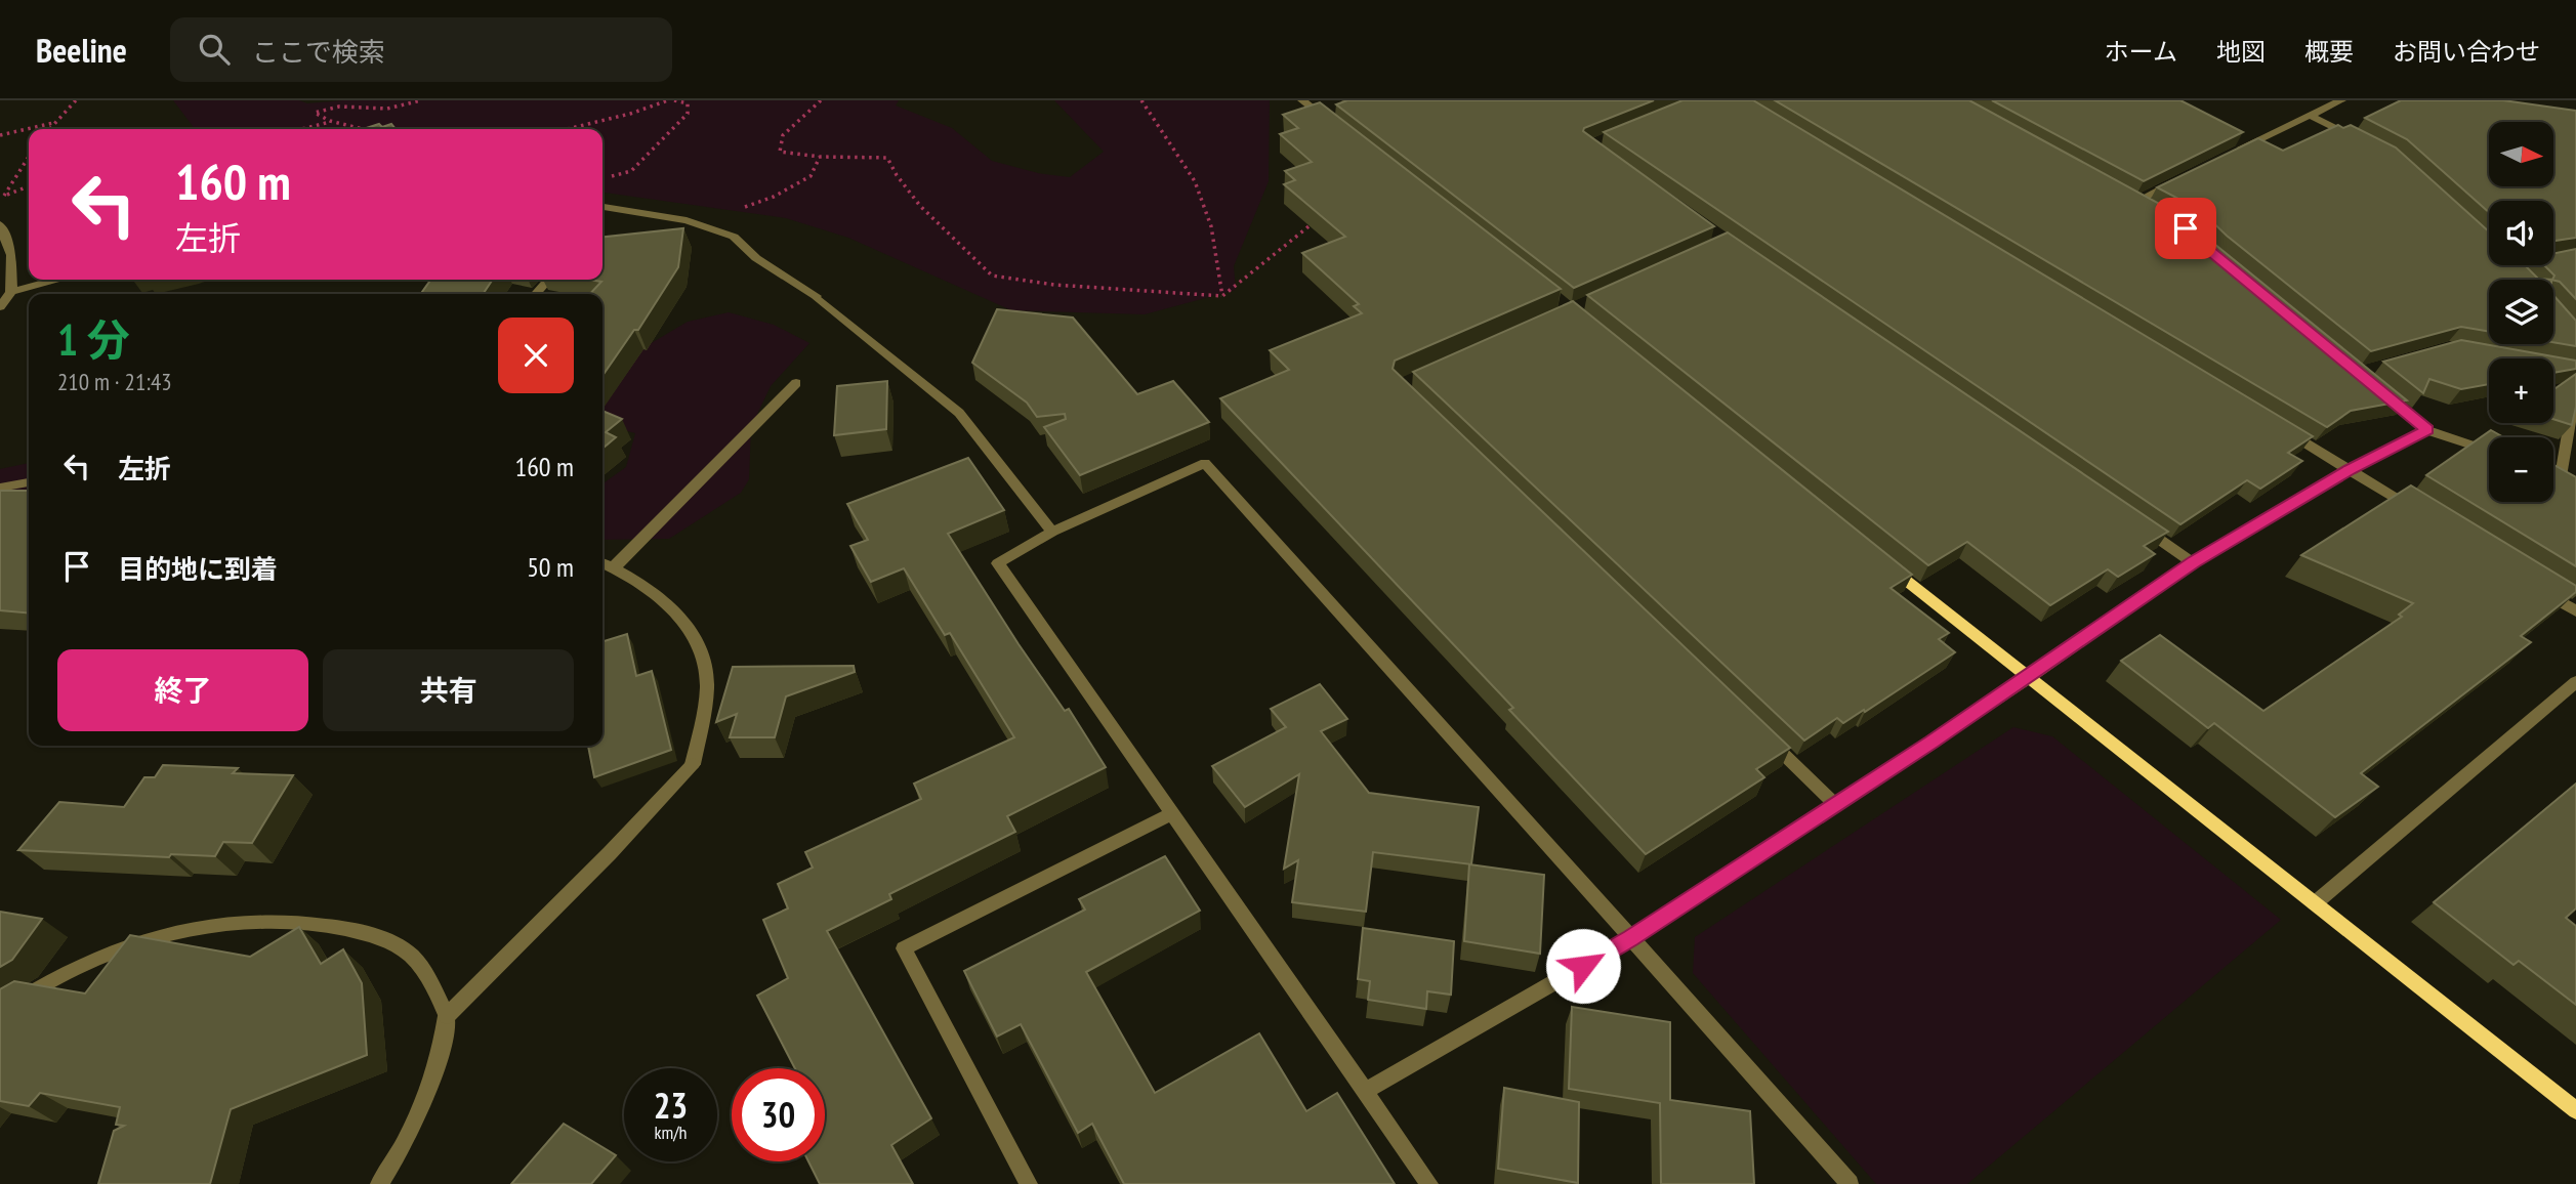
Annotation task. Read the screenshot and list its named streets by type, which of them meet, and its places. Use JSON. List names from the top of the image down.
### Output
{
  "north": "right",
  "page": {
    "header": "Beeline",
    "search": "ここで検索",
    "nav": [
      "ホーム",
      "地図",
      "概要",
      "お問い合わせ"
    ],
    "map_buttons": ["+", "−"],
    "turn": ["160 m", "左折"],
    "heading": ["1 分", "210 m · 21:43"],
    "list": [
      {
        "name": "左折",
        "value": "160 m"
      },
      {
        "name": "目的地に到着",
        "value": "50 m"
      }
    ],
    "buttons": ["終了", "共有"],
    "speed": "23 km/h",
    "limit": "30"
  }
}
